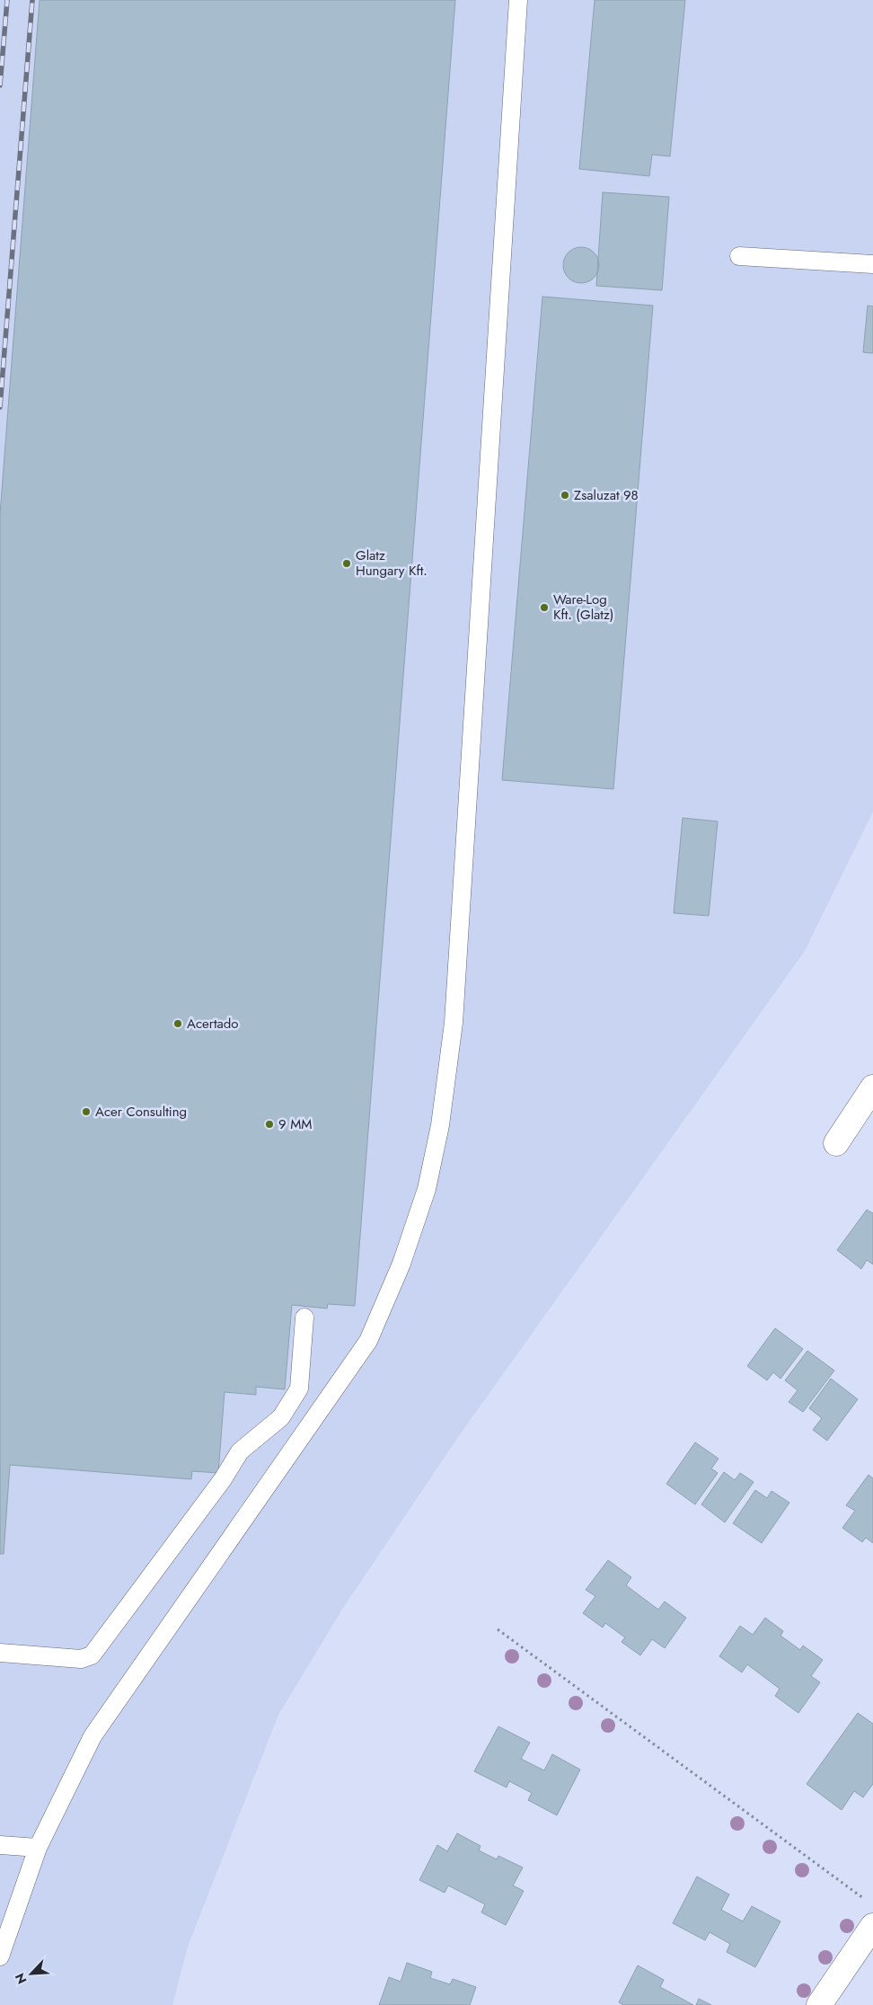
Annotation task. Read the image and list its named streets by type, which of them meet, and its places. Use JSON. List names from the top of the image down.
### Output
{
  "places": [
    "Zsaluzat 98",
    "Glatz Hungary Kft.",
    "Ware-Log Kft. (Glatz)",
    "Acertado",
    "Acer Consulting",
    "9 MM"
  ],
  "north": "bottom left"
}
